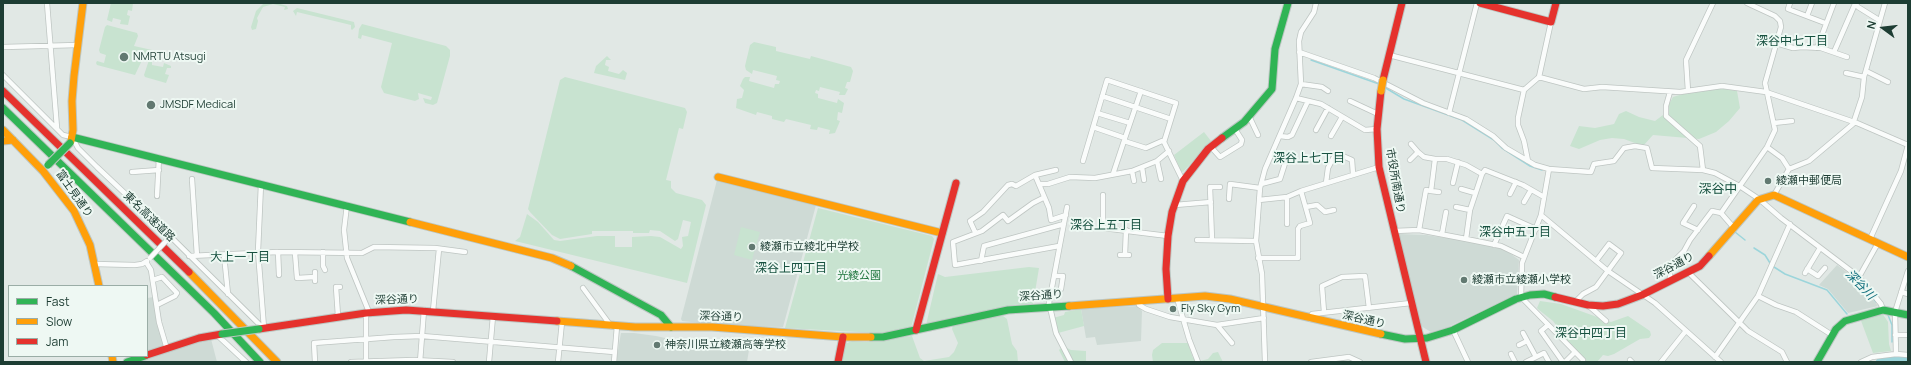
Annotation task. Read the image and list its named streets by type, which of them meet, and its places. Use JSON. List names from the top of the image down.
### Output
{
  "streets": {
    "main road": [
      "市役所南通り",
      "富士見通り",
      "東名高速道路",
      "深谷通り"
    ]
  },
  "crossings": [
    ["市役所南通り", "深谷通り"]
  ],
  "districts": [
    "深谷中七丁目",
    "深谷上七丁目",
    "深谷中",
    "深谷上五丁目",
    "深谷中五丁目",
    "大上一丁目",
    "深谷上四丁目",
    "深谷中四丁目"
  ],
  "water": ["深谷川"],
  "parks": ["光綾公園"],
  "places": [
    "NMRTU Atsugi",
    "JMSDF Medical",
    "綾瀬中郵便局",
    "綾瀬市立綾北中学校",
    "綾瀬市立綾瀬小学校",
    "Fly Sky Gym",
    "神奈川県立綾瀬高等学校"
  ],
  "legend": ["Fast", "Slow", "Jam"],
  "north": "left"
}
